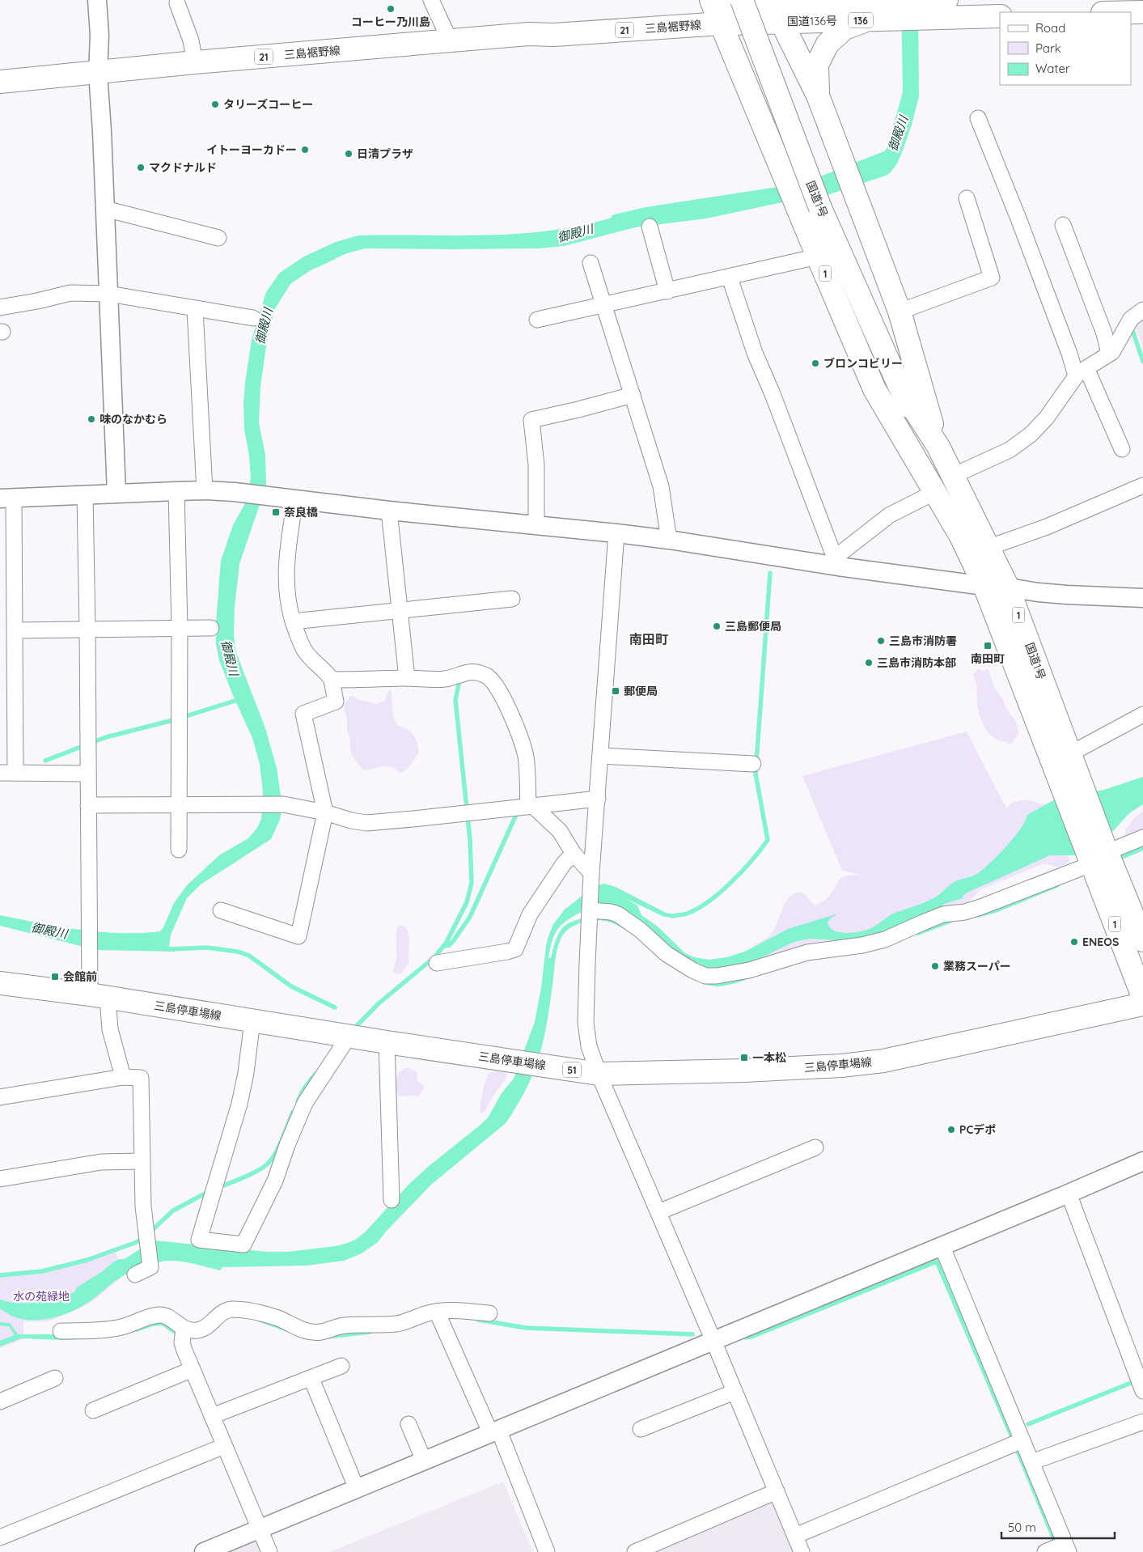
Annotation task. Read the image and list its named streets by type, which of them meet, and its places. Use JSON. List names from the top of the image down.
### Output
{
  "streets": {
    "main road": [
      "136",
      "国道136号",
      "三島裾野線",
      "21",
      "国道1号",
      "1",
      "三島停車場線",
      "51"
    ]
  },
  "crossings": [
    ["国道136号", "三島裾野線"],
    ["国道136号", "1"],
    ["三島裾野線", "1"],
    ["国道1号", "1"]
  ],
  "districts": ["南田町"],
  "water": ["御殿川"],
  "parks": ["水の苑緑地"],
  "places": {
    "other": [
      "コーヒー乃川島",
      "タリーズコーヒー",
      "イトーヨーカドー",
      "日清プラザ",
      "マクドナルド",
      "ブロンコビリー",
      "味のなかむら",
      "三島郵便局",
      "三島市消防署",
      "三島市消防本部",
      "ENEOS",
      "業務スーパー",
      "PCデポ"
    ],
    "transit": [
      "奈良橋",
      "南田町",
      "郵便局",
      "会館前",
      "一本松"
    ]
  },
  "legend": ["Road", "Park", "Water"],
  "scale_bar": "50 m"
}
